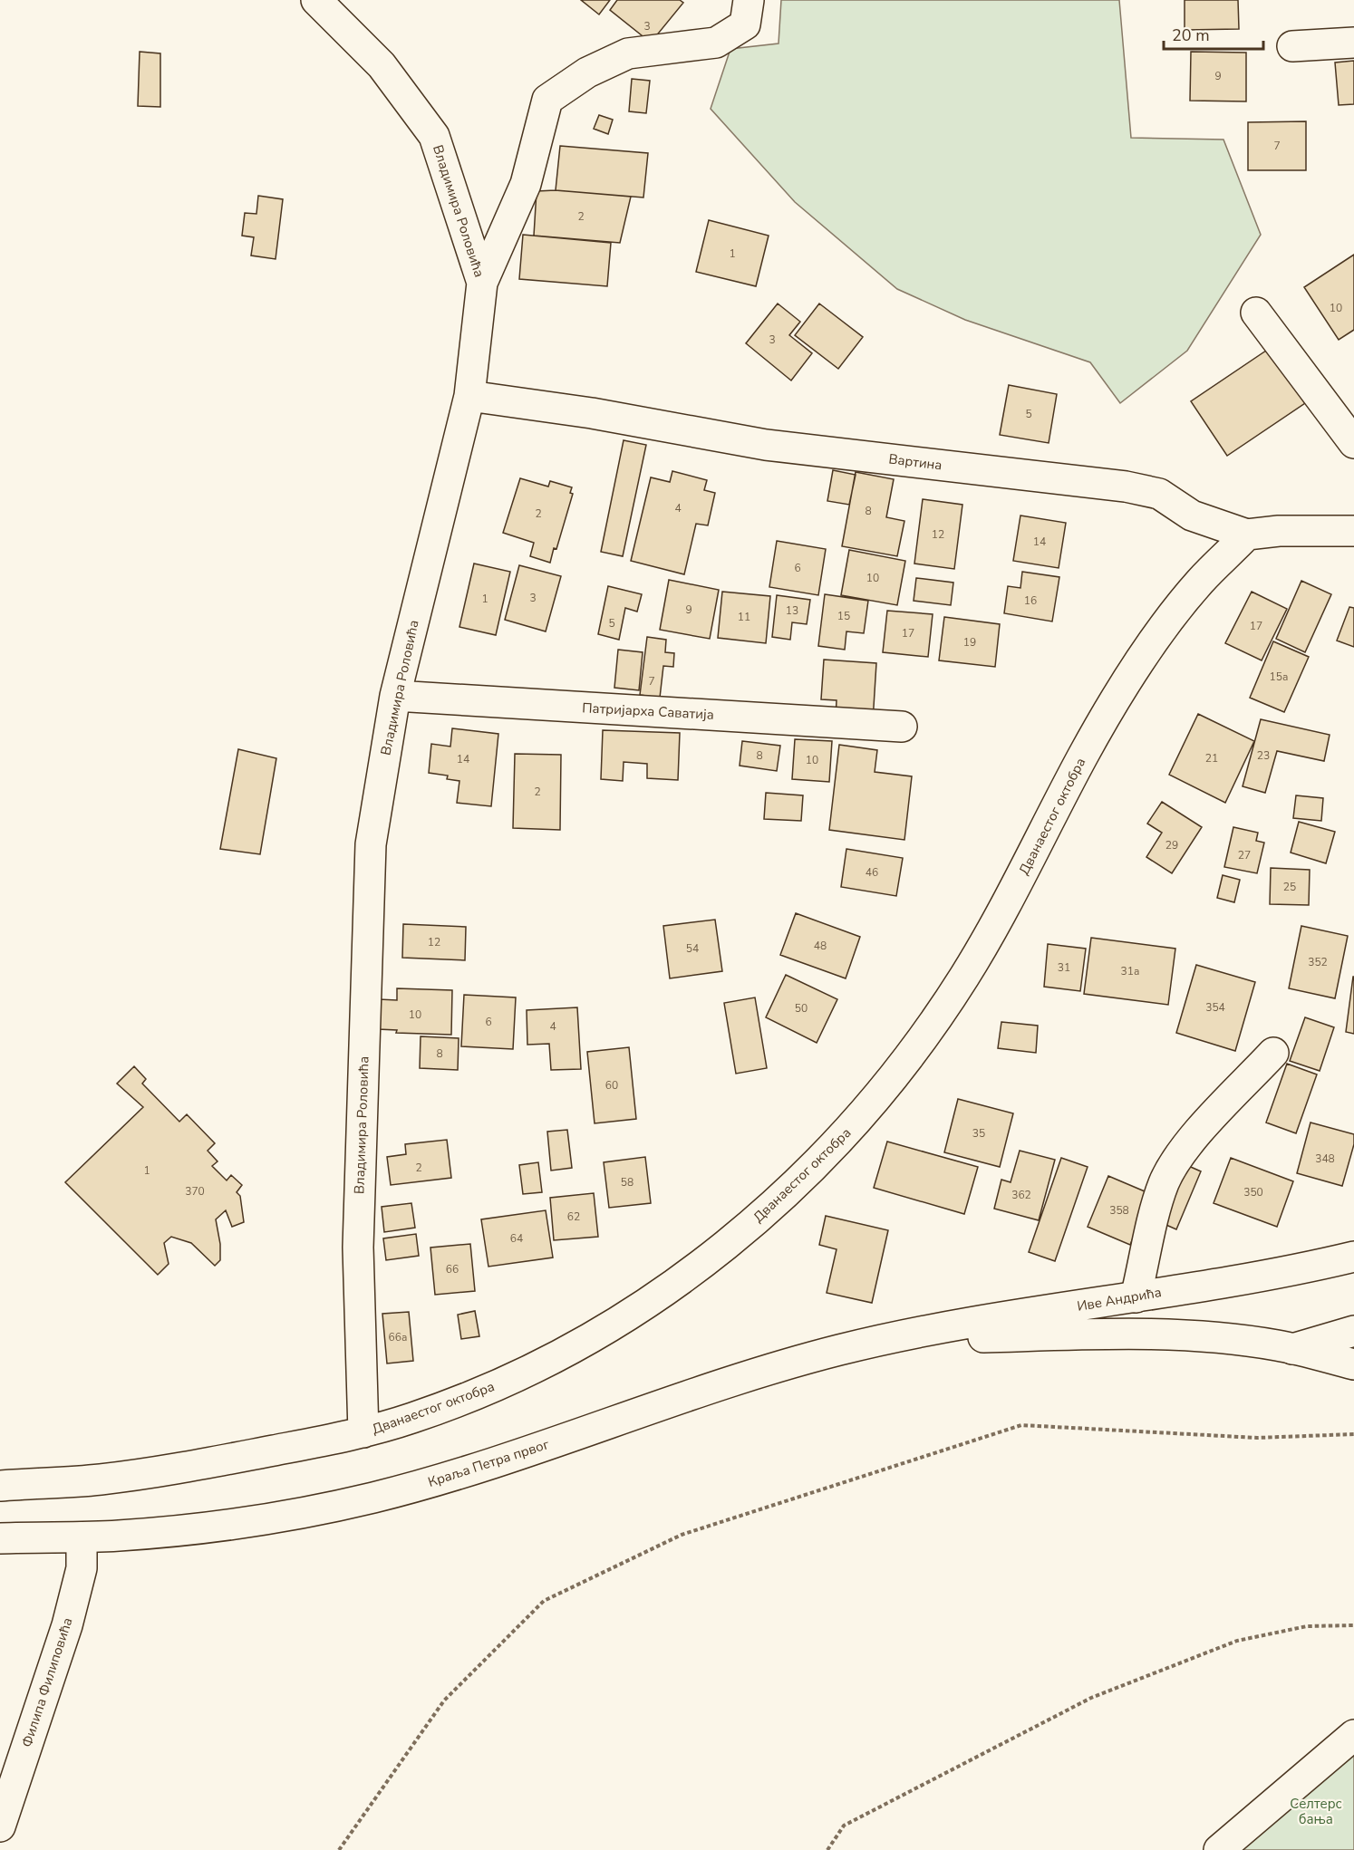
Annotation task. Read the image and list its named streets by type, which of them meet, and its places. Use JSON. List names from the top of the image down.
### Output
{
  "streets": {
    "street": [
      "Владимира Роловића",
      "Вартина",
      "Патријарха Саватија",
      "Дванаестог октобра",
      "Иве Андрића",
      "Краља Петра првог",
      "Филипа Филиповића"
    ]
  },
  "crossings": [
    ["Владимира Роловића", "Вартина"],
    ["Владимира Роловића", "Патријарха Саватија"],
    ["Владимира Роловића", "Дванаестог октобра"],
    ["Вартина", "Дванаестог октобра"],
    ["Иве Андрића", "Краља Петра првог"],
    ["Краља Петра првог", "Филипа Филиповића"]
  ],
  "parks": ["Селтерс бања"],
  "house_numbers": [
    "3",
    "9",
    "7",
    "2",
    "1",
    "10",
    "3",
    "5",
    "4",
    "8",
    "2",
    "12",
    "14",
    "6",
    "10",
    "3",
    "1",
    "16",
    "9",
    "13",
    "15",
    "11",
    "5",
    "17",
    "17",
    "19",
    "15a",
    "7",
    "8",
    "23",
    "21",
    "14",
    "10",
    "2",
    "29",
    "27",
    "46",
    "25",
    "12",
    "48",
    "54",
    "352",
    "31",
    "31a",
    "354",
    "50",
    "10",
    "6",
    "4",
    "8",
    "60",
    "35",
    "348",
    "2",
    "1",
    "58",
    "370",
    "350",
    "362",
    "358",
    "62",
    "64",
    "66",
    "66a"
  ],
  "scale_bar": "20 m"
}
